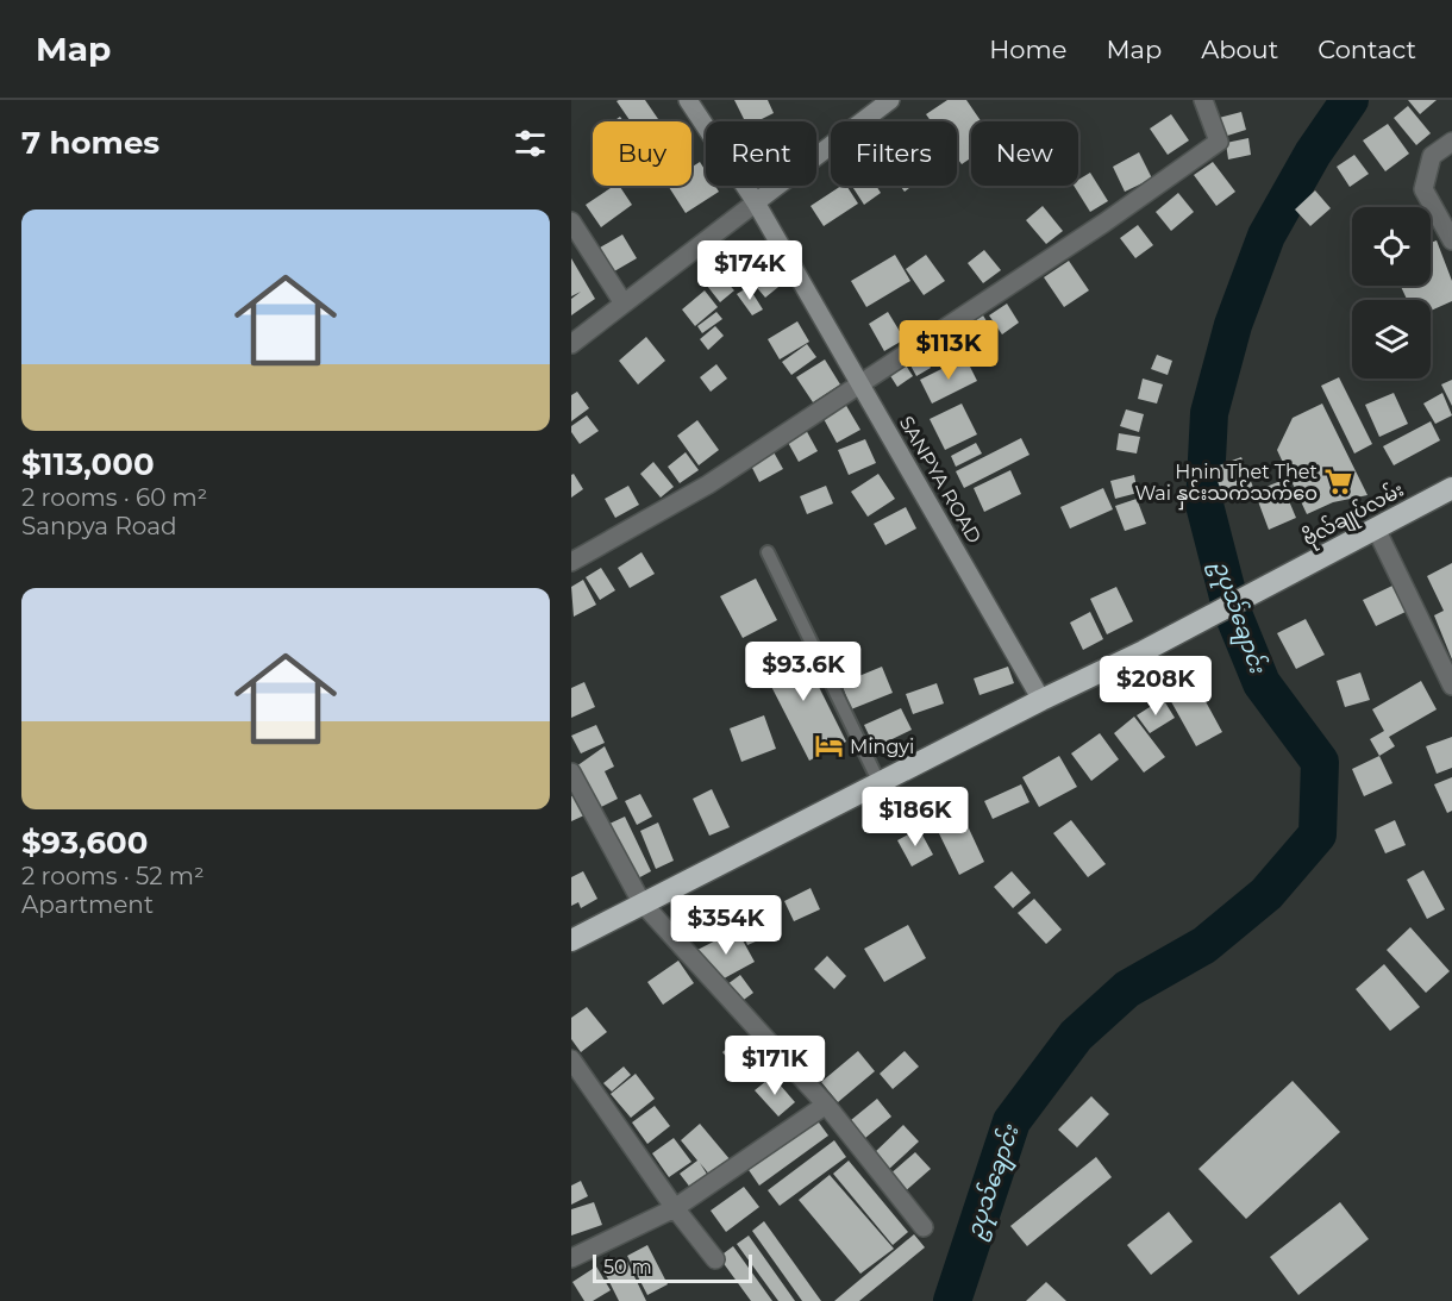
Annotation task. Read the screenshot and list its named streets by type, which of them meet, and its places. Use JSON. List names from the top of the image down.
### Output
{
  "streets": {
    "highway": ["ဗိုလ်ချုပ်လမ်း"],
    "street": ["SANPYA ROAD"]
  },
  "crossings": [
    ["SANPYA ROAD", "ဗိုလ်ချုပ်လမ်း"]
  ],
  "water": ["ဥပုသ်ချောင်း"],
  "places": {
    "supermarket": ["Hnin Thet Thet Wai နှင်းသက်သက်ဝေ"],
    "hotel": ["Mingyi"]
  },
  "scale_bar": "50 m",
  "page": {
    "header": "Map",
    "nav": [
      "Home",
      "Map",
      "About",
      "Contact"
    ],
    "heading": "7 homes",
    "chip": [
      "Buy",
      "Rent",
      "Filters",
      "New"
    ],
    "list": [
      {
        "name": "$113,000",
        "note": "2 rooms · 60 m² · Sanpya Road"
      },
      {
        "name": "$93,600",
        "note": "2 rooms · 52 m² · Apartment"
      }
    ],
    "price": [
      "$174K",
      "$113K",
      "$93.6K",
      "$208K",
      "$186K",
      "$354K",
      "$171K"
    ],
    "scale": "50 m"
  }
}
